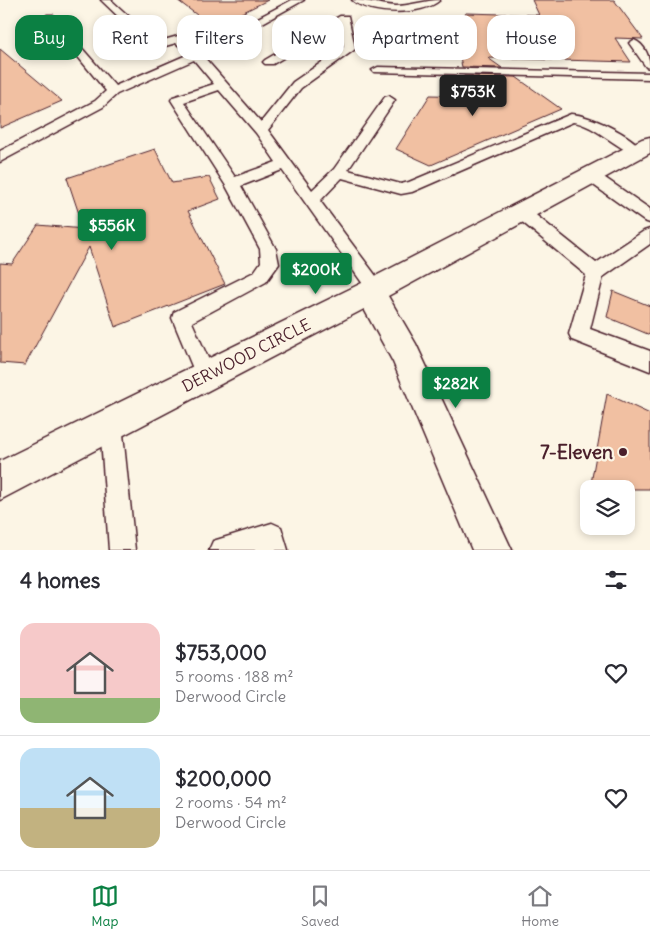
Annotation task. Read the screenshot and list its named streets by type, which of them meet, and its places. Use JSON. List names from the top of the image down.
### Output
{
  "streets": {
    "street": ["DERWOOD CIRCLE"]
  },
  "places": ["7-Eleven"],
  "page": {
    "chip": [
      "Buy",
      "Rent",
      "Filters",
      "New",
      "Apartment",
      "House"
    ],
    "price": [
      "$753K",
      "$556K",
      "$200K",
      "$282K"
    ],
    "heading": "4 homes",
    "list": [
      {
        "name": "$753,000",
        "note": "5 rooms · 188 m² · Derwood Circle"
      },
      {
        "name": "$200,000",
        "note": "2 rooms · 54 m² · Derwood Circle"
      }
    ],
    "tabs": ["Map", "Saved", "Home"]
  }
}
